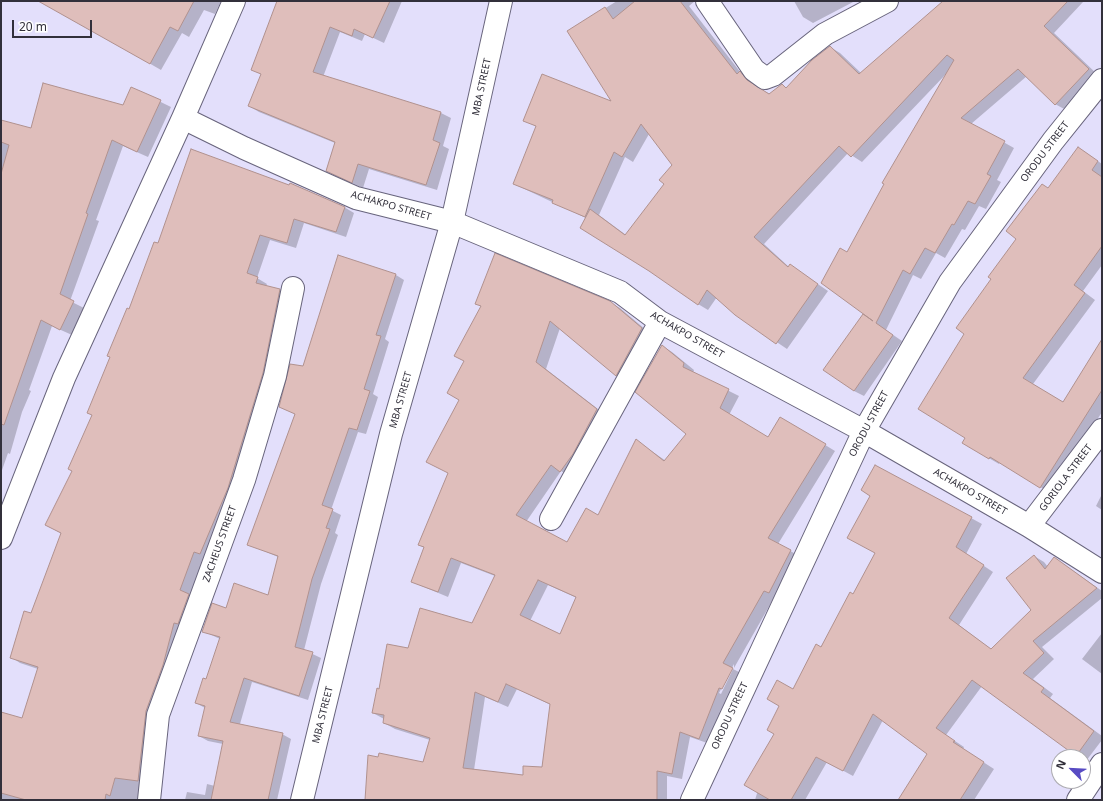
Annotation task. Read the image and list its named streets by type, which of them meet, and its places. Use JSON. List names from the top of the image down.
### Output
{
  "streets": {
    "street": [
      "MBA STREET",
      "ORODU STREET",
      "ACHAKPO STREET",
      "GORIOLA STREET",
      "ZACHEUS STREET"
    ]
  },
  "crossings": [
    ["MBA STREET", "ACHAKPO STREET"],
    ["ORODU STREET", "ACHAKPO STREET"],
    ["ACHAKPO STREET", "GORIOLA STREET"]
  ],
  "scale_bar": "20 m",
  "north": "top left"
}
